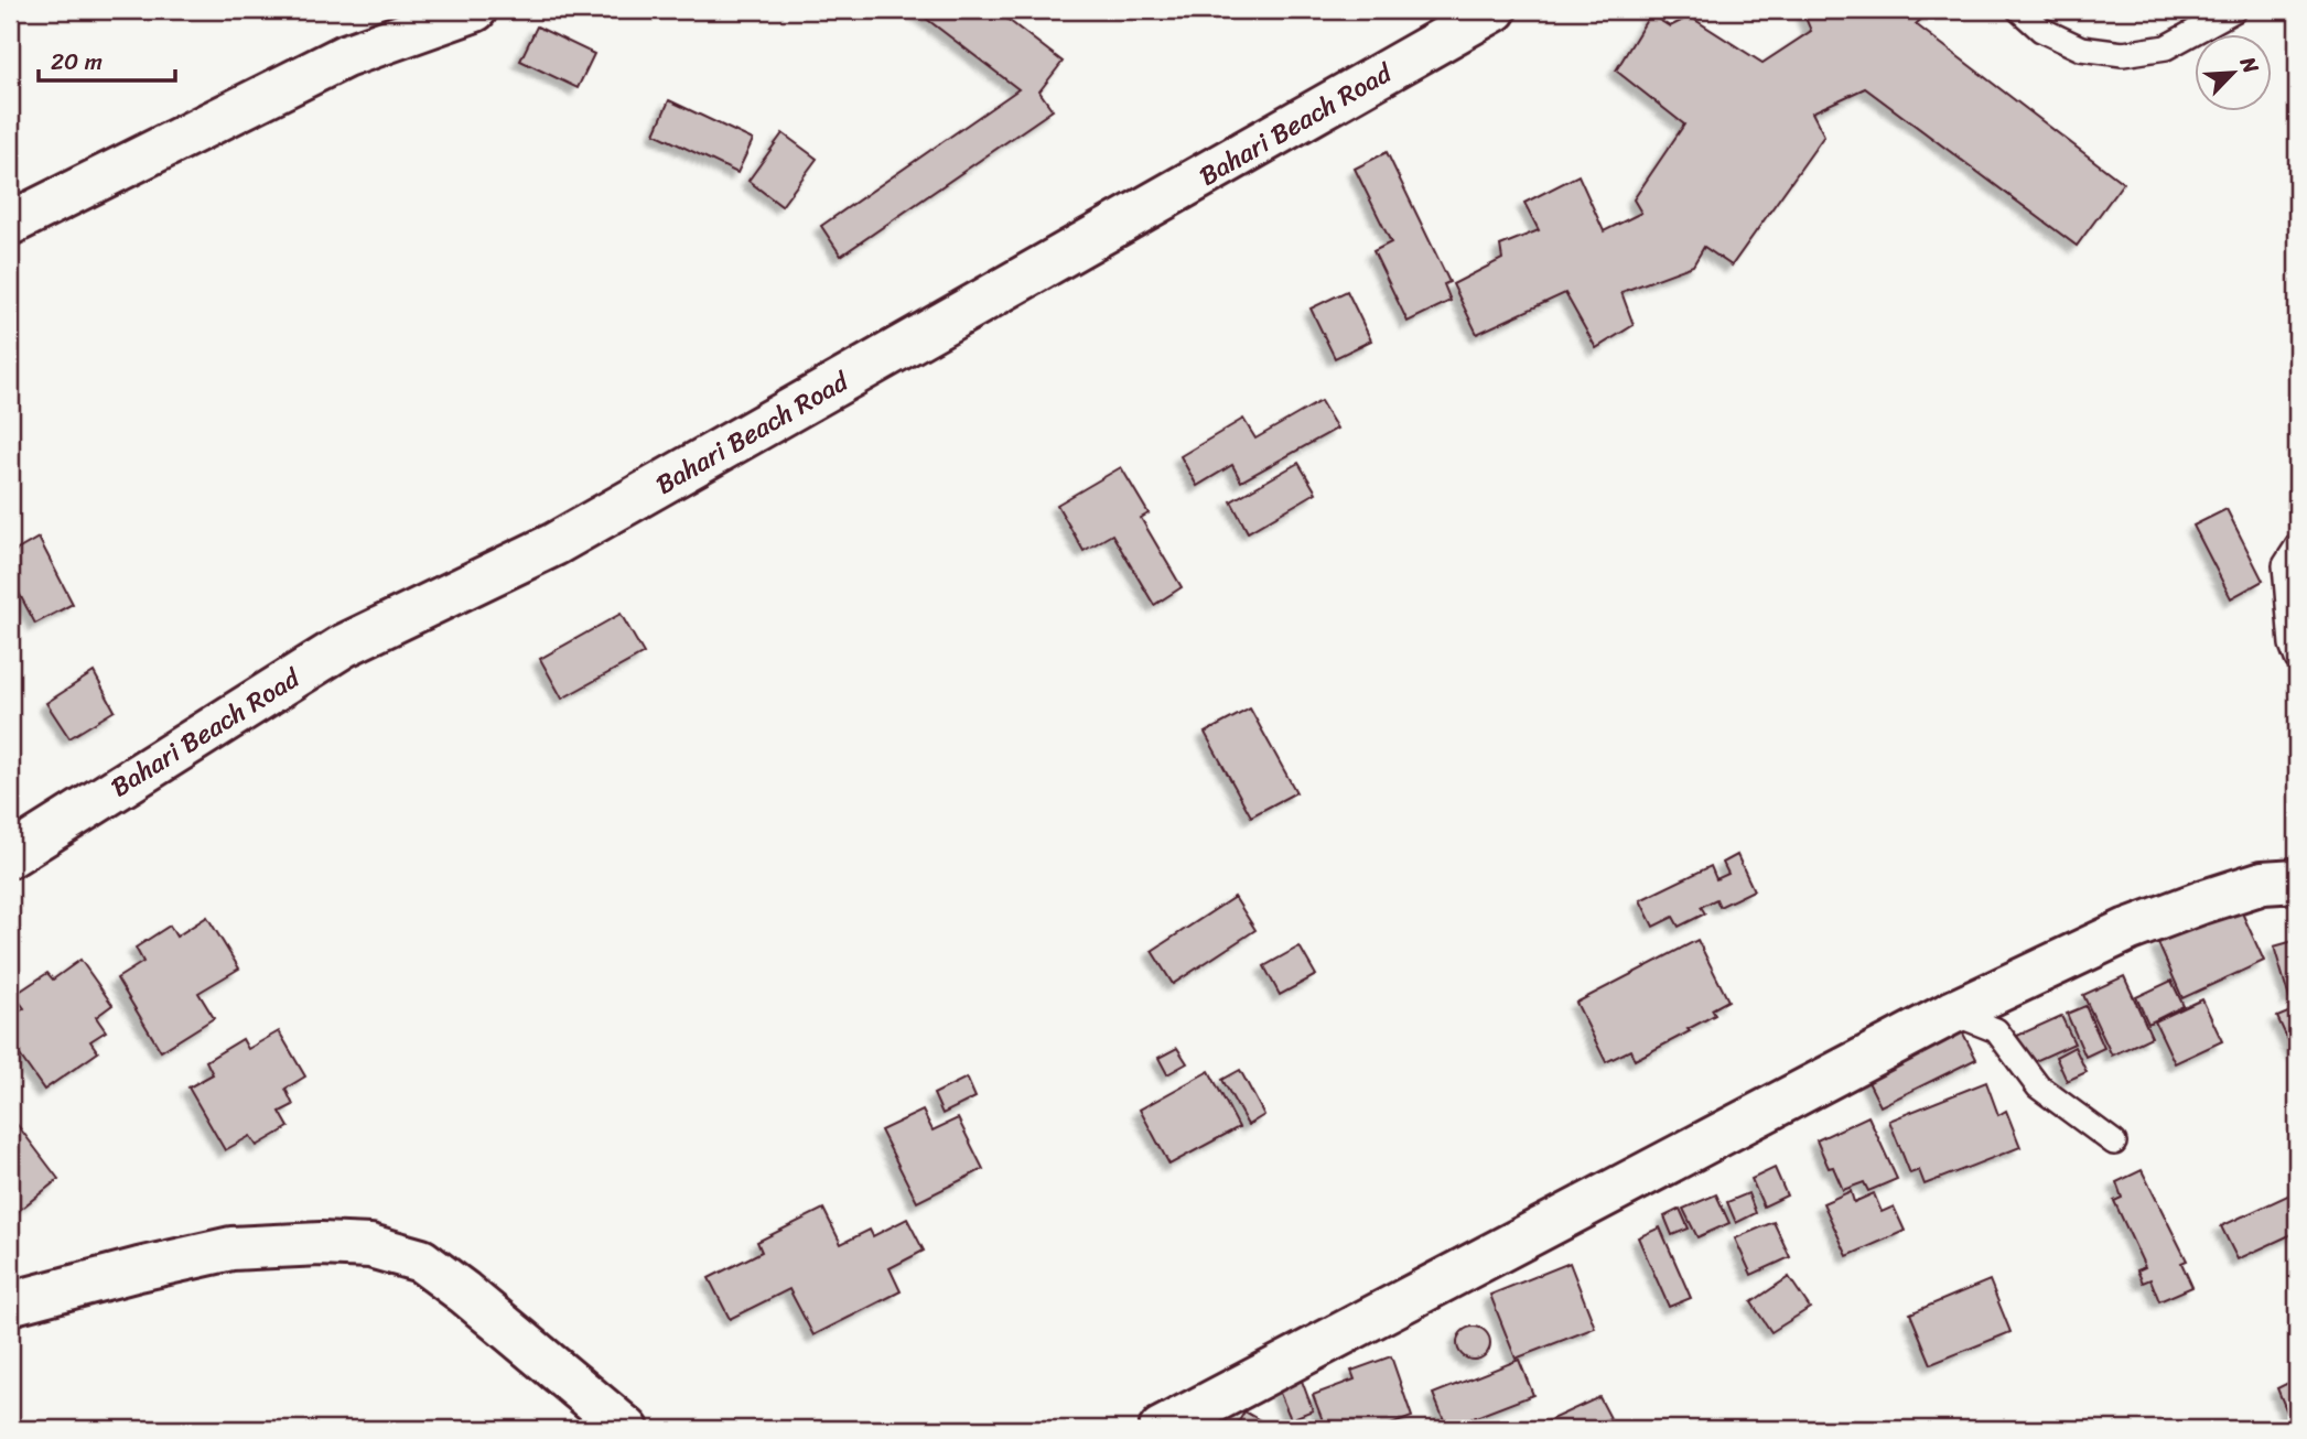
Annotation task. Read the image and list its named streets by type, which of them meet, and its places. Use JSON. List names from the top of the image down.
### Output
{
  "streets": {
    "street": ["Bahari Beach Road"]
  },
  "scale_bar": "20 m",
  "north": "top right"
}
